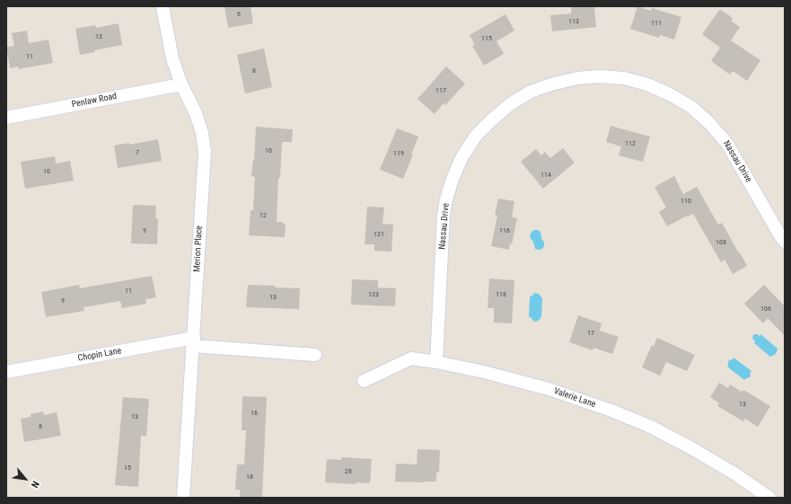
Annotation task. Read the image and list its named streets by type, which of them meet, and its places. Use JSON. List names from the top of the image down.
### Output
{
  "streets": {
    "street": [
      "Penlaw Road",
      "Nassau Drive",
      "Merion Place",
      "Chopin Lane",
      "Valerie Lane"
    ]
  },
  "crossings": [
    ["Penlaw Road", "Merion Place"],
    ["Nassau Drive", "Valerie Lane"],
    ["Merion Place", "Chopin Lane"]
  ],
  "house_numbers": [
    "6",
    "113",
    "111",
    "13",
    "115",
    "11",
    "8",
    "117",
    "112",
    "10",
    "7",
    "119",
    "10",
    "114",
    "110",
    "12",
    "9",
    "116",
    "121",
    "108",
    "11",
    "123",
    "118",
    "13",
    "9",
    "106",
    "17",
    "13",
    "16",
    "13",
    "8",
    "15",
    "28",
    "18"
  ],
  "north": "bottom right"
}
